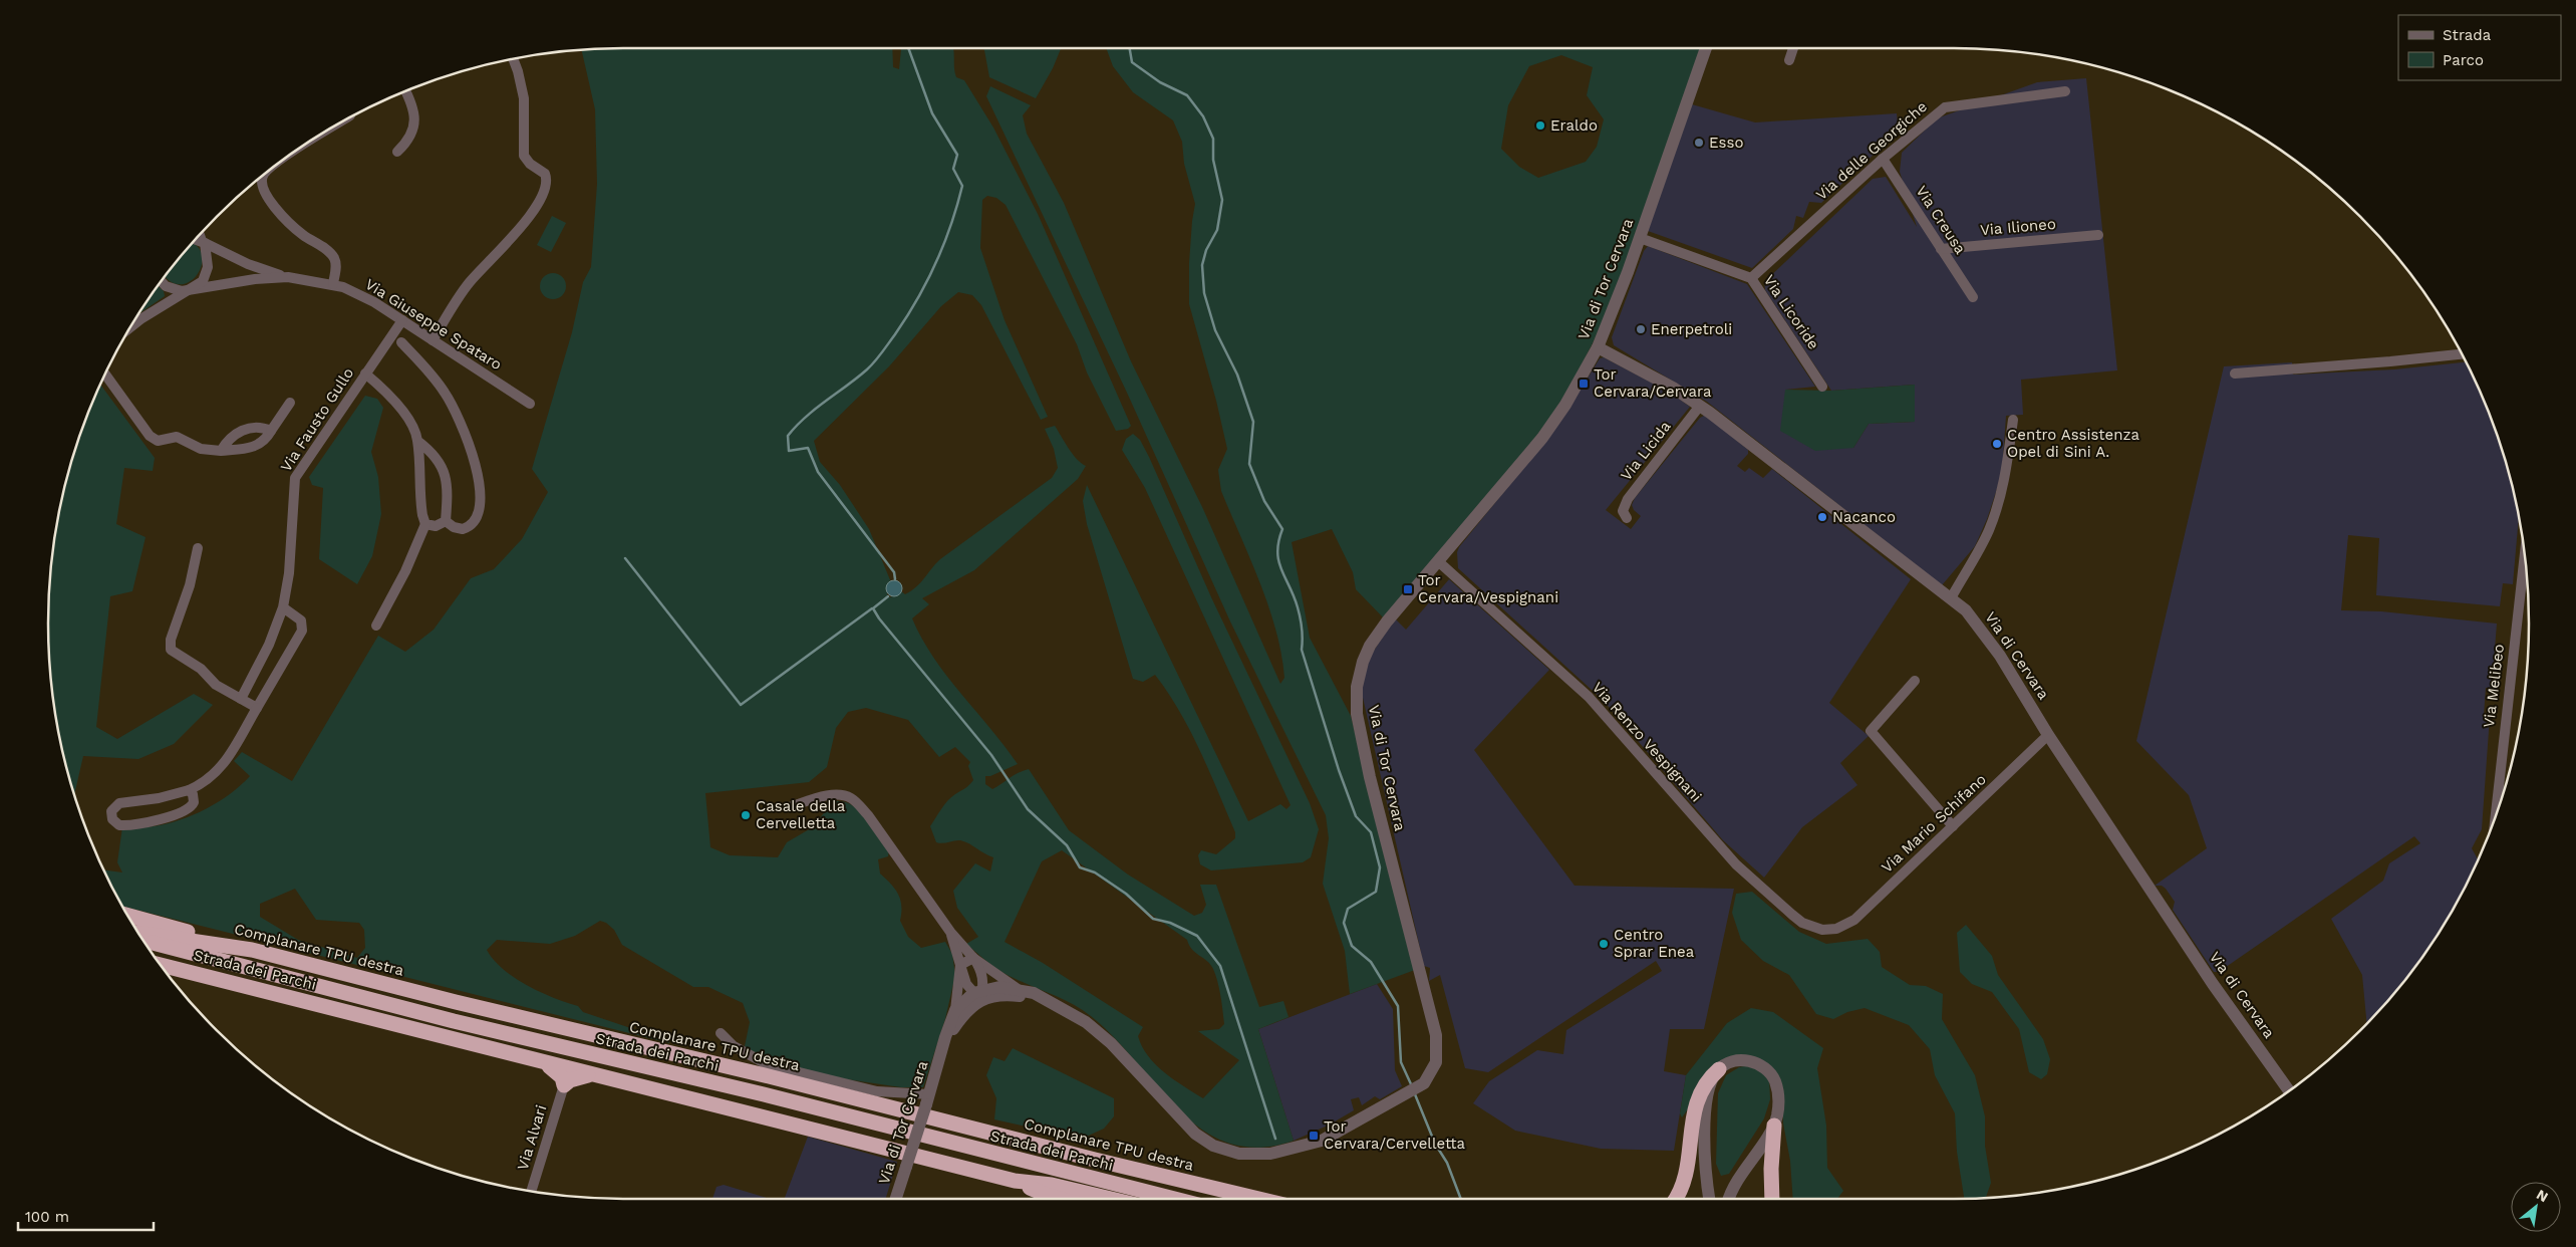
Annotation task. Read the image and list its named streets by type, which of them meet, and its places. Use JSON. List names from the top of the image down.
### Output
{
  "streets": {
    "highway": ["Complanare TPU destra", "Strada dei Parchi"],
    "street": [
      "Via delle Georgiche",
      "Via Creusa",
      "Via Ilioneo",
      "Via di Tor Cervara",
      "Via Licoride",
      "Via Giuseppe Spataro",
      "Via Fausto Gullo",
      "Via Licida",
      "Via di Cervara",
      "Via Melibeo",
      "Via Renzo Vespignani",
      "Via Mario Schifano",
      "Via Alvari"
    ]
  },
  "crossings": [
    ["Via delle Georgiche", "Via Creusa"],
    ["Via delle Georgiche", "Via Licoride"],
    ["Via Creusa", "Via Ilioneo"],
    ["Via di Tor Cervara", "Via Licoride"],
    ["Via di Tor Cervara", "Via di Cervara"],
    ["Via di Tor Cervara", "Via Renzo Vespignani"],
    ["Via Giuseppe Spataro", "Via Fausto Gullo"],
    ["Via Licida", "Via di Cervara"],
    ["Via di Cervara", "Via Mario Schifano"],
    ["Via Renzo Vespignani", "Via Mario Schifano"]
  ],
  "places": {
    "other": [
      "Eraldo",
      "Esso",
      "Enerpetroli",
      "Centro Assistenza Opel di Sini A.",
      "Nacanco",
      "Casale della Cervelletta",
      "Centro Sprar Enea"
    ],
    "transit": ["Tor Cervara/Cervara", "Tor Cervara/Vespignani", "Tor Cervara/Cervelletta"]
  },
  "legend": ["Strada", "Parco"],
  "scale_bar": "100 m",
  "north": "top right"
}
